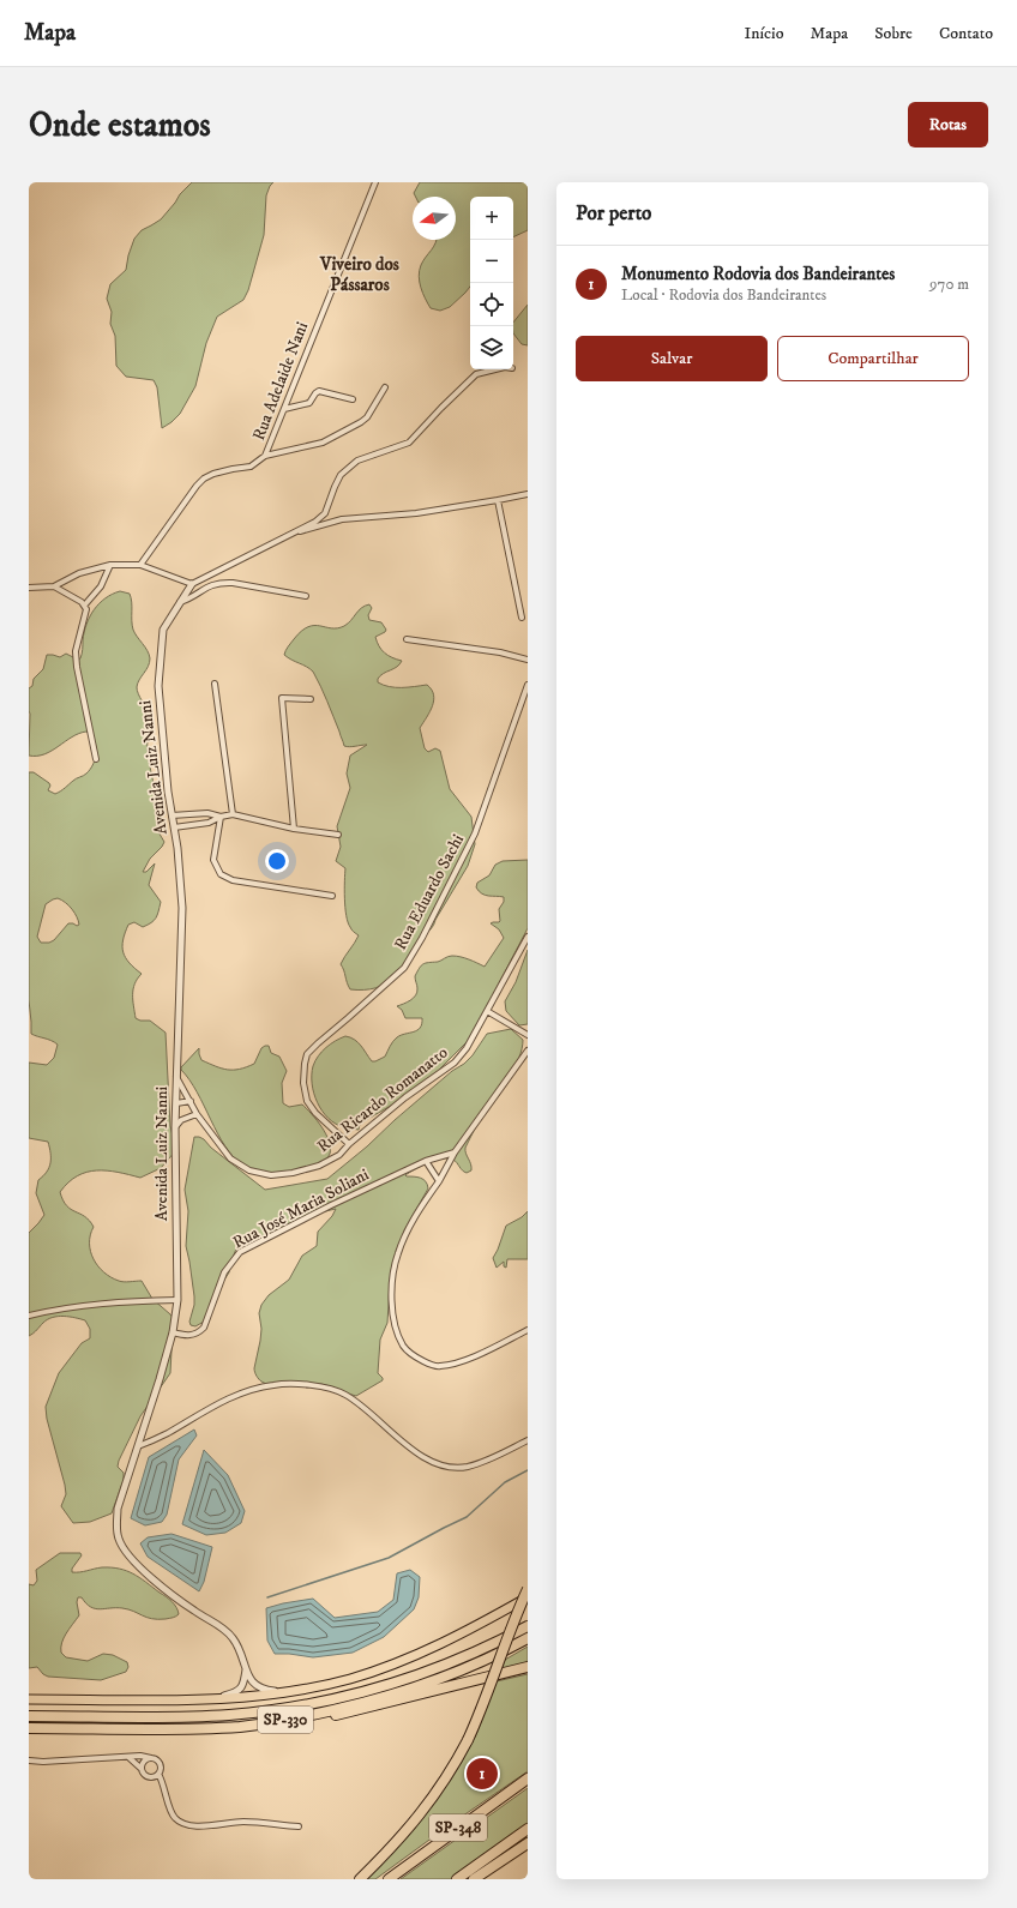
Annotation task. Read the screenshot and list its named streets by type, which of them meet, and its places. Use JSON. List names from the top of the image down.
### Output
{
  "streets": {
    "highway": ["SP-330", "SP-348"],
    "street": [
      "Rua Adelaide Nani",
      "Avenida Luiz Nanni",
      "Rua Eduardo Sachi",
      "Rua Ricardo Romanatto",
      "Rua José Maria Soliani"
    ]
  },
  "crossings": [
    ["Avenida Luiz Nanni", "Rua Ricardo Romanatto"],
    ["Avenida Luiz Nanni", "Rua José Maria Soliani"],
    ["Rua Eduardo Sachi", "Rua Ricardo Romanatto"]
  ],
  "districts": ["Viveiro dos Pássaros"],
  "north": "left",
  "page": {
    "header": "Mapa",
    "nav": [
      "Início",
      "Mapa",
      "Sobre",
      "Contato"
    ],
    "buttons": [
      "Rotas",
      ["Salvar", "Compartilhar"]
    ],
    "title": "Onde estamos",
    "heading": "Por perto",
    "map_buttons": ["+", "−"],
    "list": [
      {
        "mark": "1",
        "name": "Monumento Rodovia dos Bandeirantes",
        "note": "Local · Rodovia dos Bandeirantes",
        "value": "970 m"
      }
    ],
    "pins": "1"
  }
}
